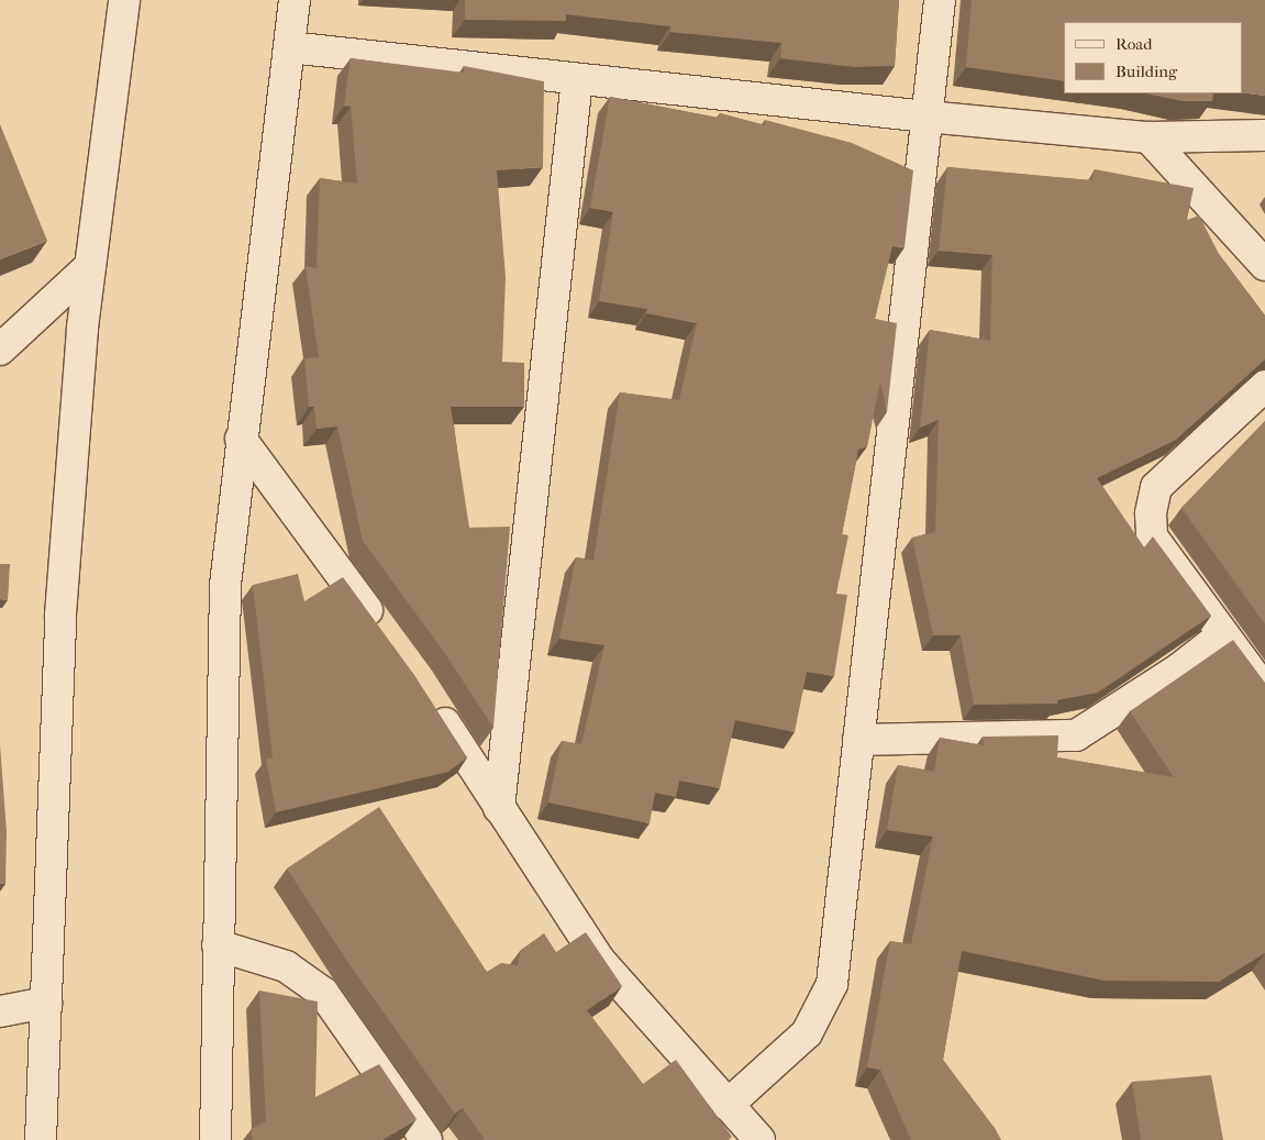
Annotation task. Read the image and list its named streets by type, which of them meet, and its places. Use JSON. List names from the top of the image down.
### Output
{
  "legend": ["Road", "Building"]
}
